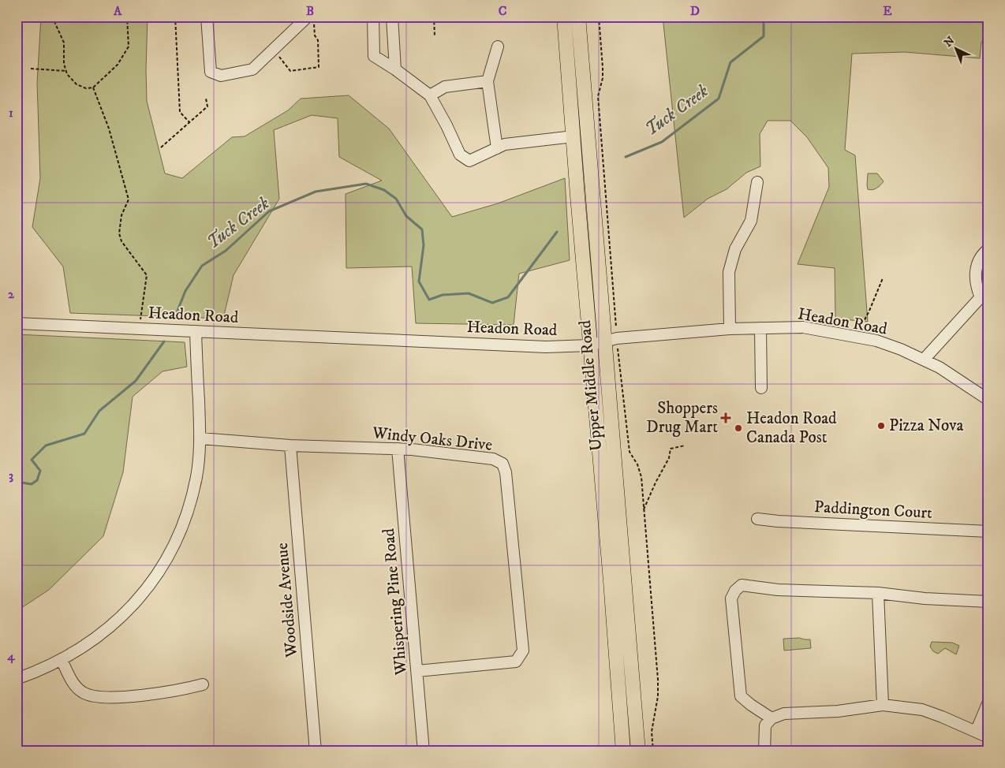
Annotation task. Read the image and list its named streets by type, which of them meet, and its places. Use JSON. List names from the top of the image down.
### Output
{
  "streets": {
    "main road": ["Upper Middle Road"],
    "street": [
      "Headon Road",
      "Windy Oaks Drive",
      "Paddington Court",
      "Woodside Avenue",
      "Whispering Pine Road"
    ]
  },
  "crossings": [
    ["Headon Road", "Upper Middle Road"],
    ["Windy Oaks Drive", "Woodside Avenue"],
    ["Windy Oaks Drive", "Whispering Pine Road"]
  ],
  "water": ["Tuck Creek"],
  "places": {
    "health": ["Shoppers Drug Mart"],
    "other": ["Pizza Nova", "Headon Road Canada Post"]
  },
  "north": "top left",
  "grid": {
    "columns": [
      "A",
      "B",
      "C",
      "D",
      "E"
    ],
    "rows": [
      "1",
      "2",
      "3",
      "4"
    ]
  }
}
